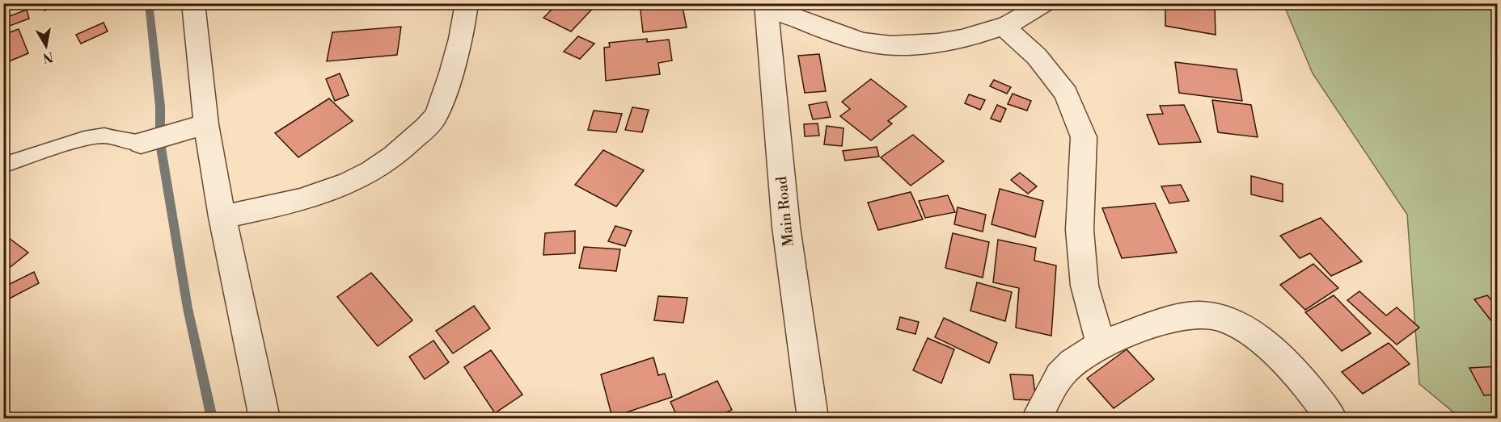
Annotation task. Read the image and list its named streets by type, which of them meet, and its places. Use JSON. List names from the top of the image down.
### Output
{
  "streets": {
    "street": ["Main Road"]
  },
  "north": "bottom"
}
